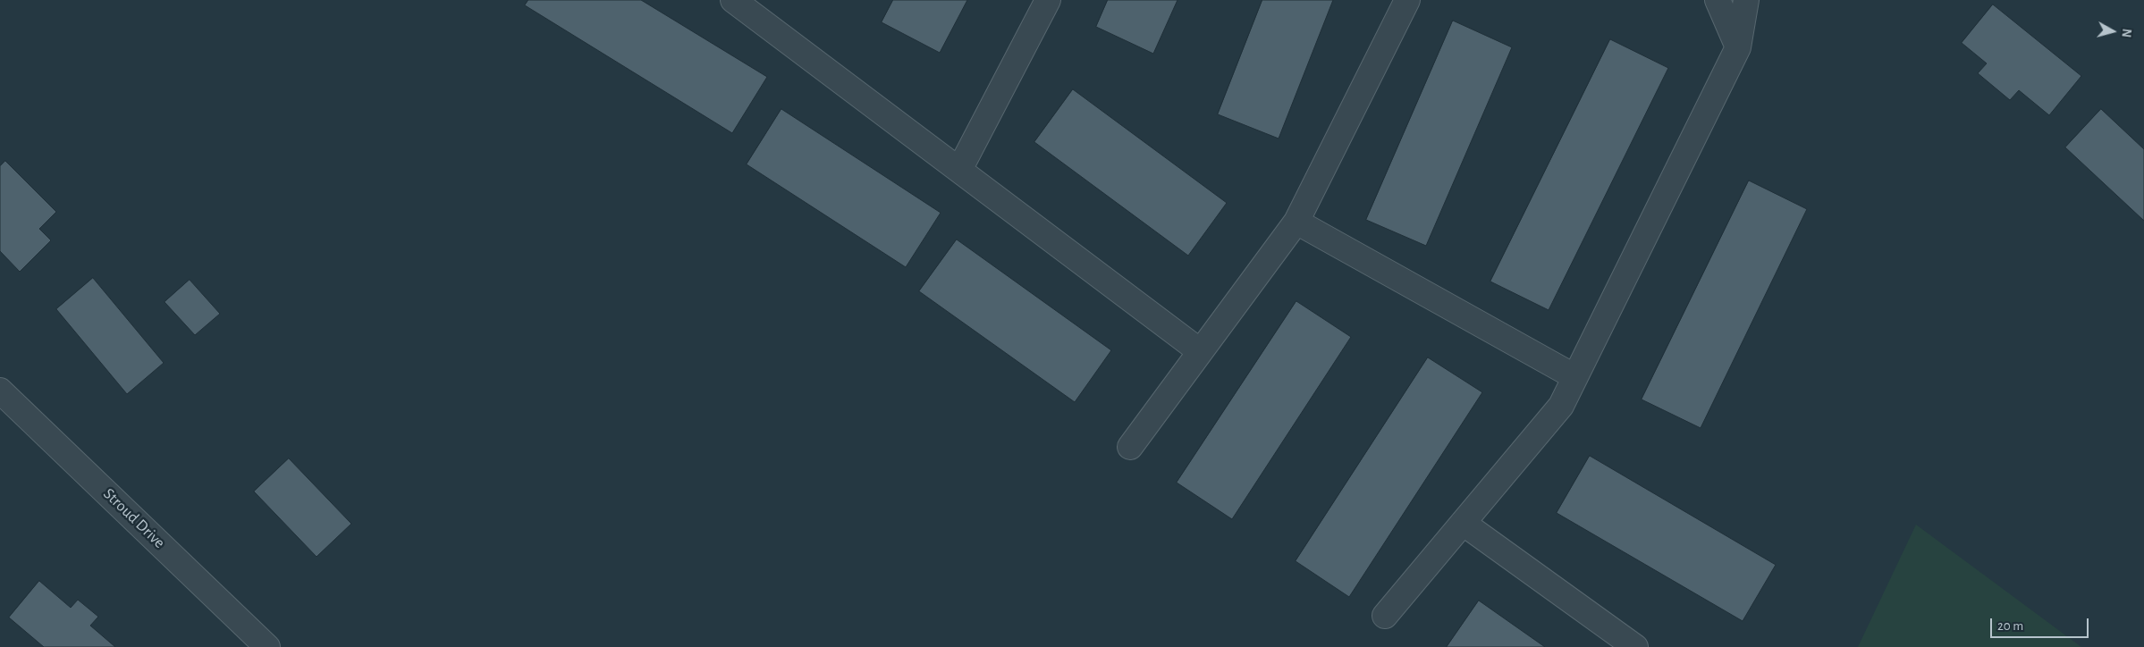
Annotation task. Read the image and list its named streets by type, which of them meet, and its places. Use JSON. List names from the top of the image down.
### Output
{
  "streets": {
    "street": ["Stroud Drive"]
  },
  "scale_bar": "20 m",
  "north": "right"
}
